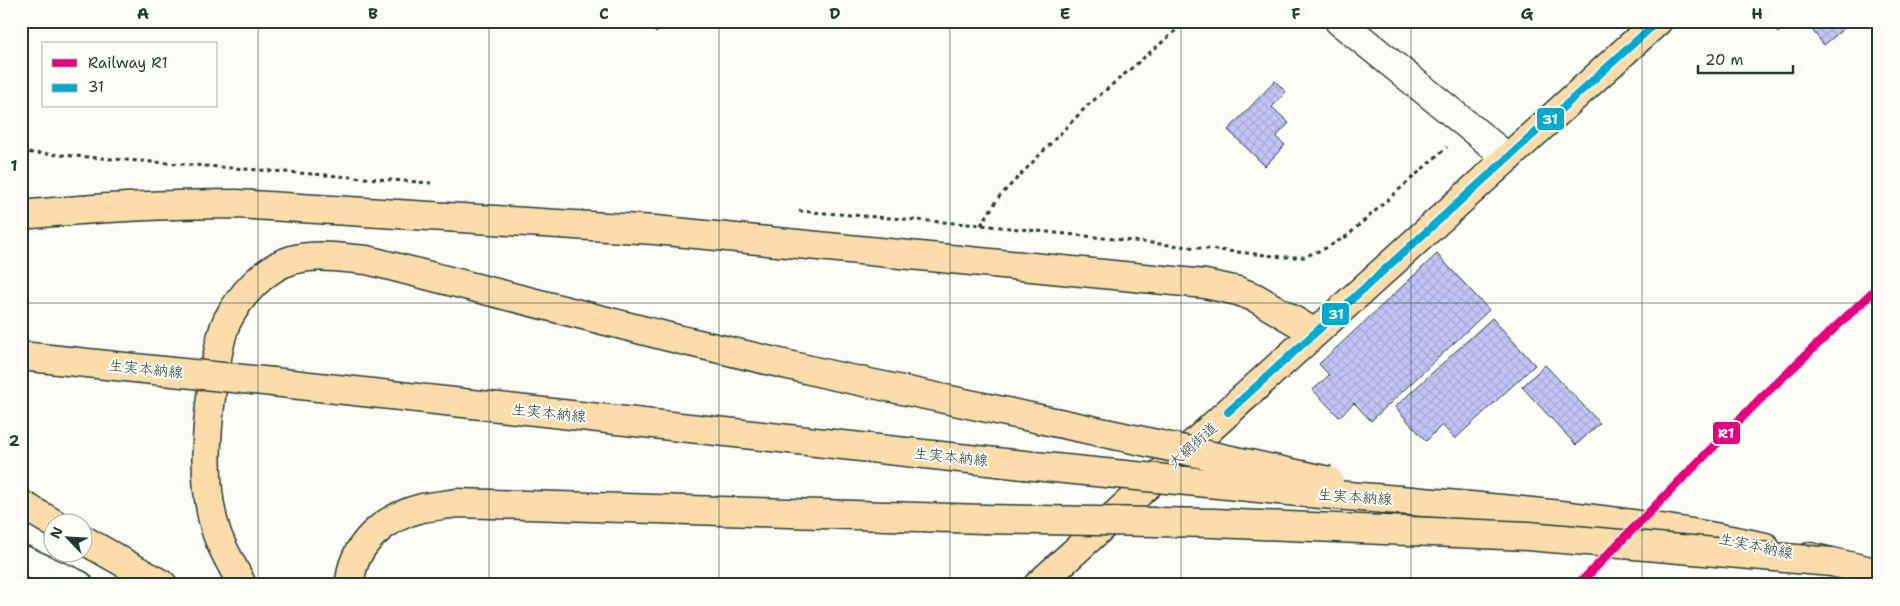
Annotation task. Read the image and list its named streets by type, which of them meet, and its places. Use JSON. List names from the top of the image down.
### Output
{
  "streets": {
    "main road": ["生実本納線", "大網街道"]
  },
  "lines": ["transit line 31", "rail line R1"],
  "legend": ["Railway R1", "31"],
  "scale_bar": "20 m",
  "north": "top left",
  "grid": {
    "columns": [
      "A",
      "B",
      "C",
      "D",
      "E",
      "F",
      "G",
      "H"
    ],
    "rows": ["1", "2"]
  }
}
